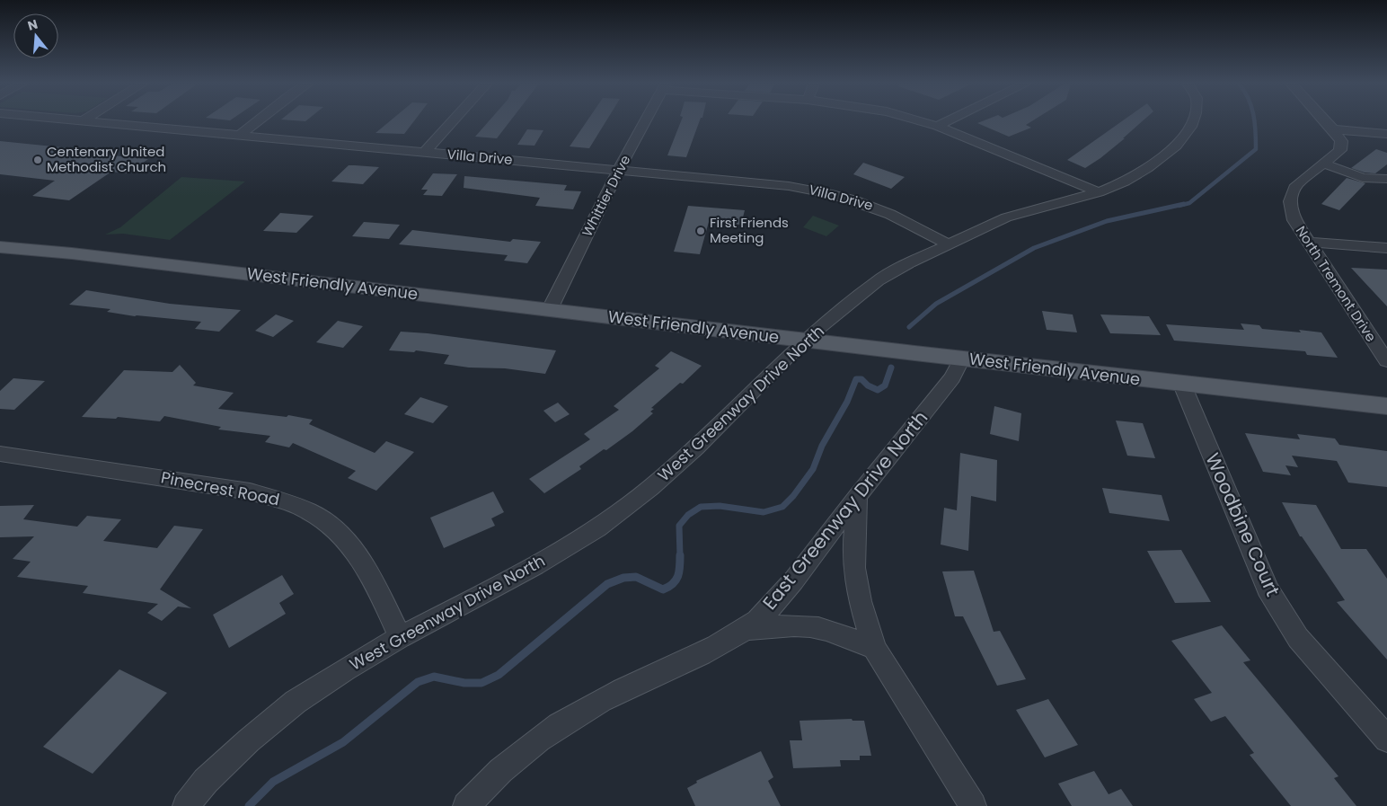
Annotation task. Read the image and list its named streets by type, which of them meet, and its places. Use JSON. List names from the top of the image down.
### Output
{
  "streets": {
    "main road": ["West Friendly Avenue"],
    "street": [
      "Villa Drive",
      "Whittier Drive",
      "North Tremont Drive",
      "West Greenway Drive North",
      "Pinecrest Road",
      "East Greenway Drive North",
      "Woodbine Court"
    ]
  },
  "crossings": [
    ["Villa Drive", "Whittier Drive"],
    ["Villa Drive", "West Greenway Drive North"],
    ["Whittier Drive", "West Friendly Avenue"],
    ["West Friendly Avenue", "West Greenway Drive North"],
    ["West Friendly Avenue", "East Greenway Drive North"],
    ["West Friendly Avenue", "Woodbine Court"],
    ["West Greenway Drive North", "Pinecrest Road"]
  ],
  "places": ["Centenary United Methodist Church", "First Friends Meeting"],
  "north": "top"
}
